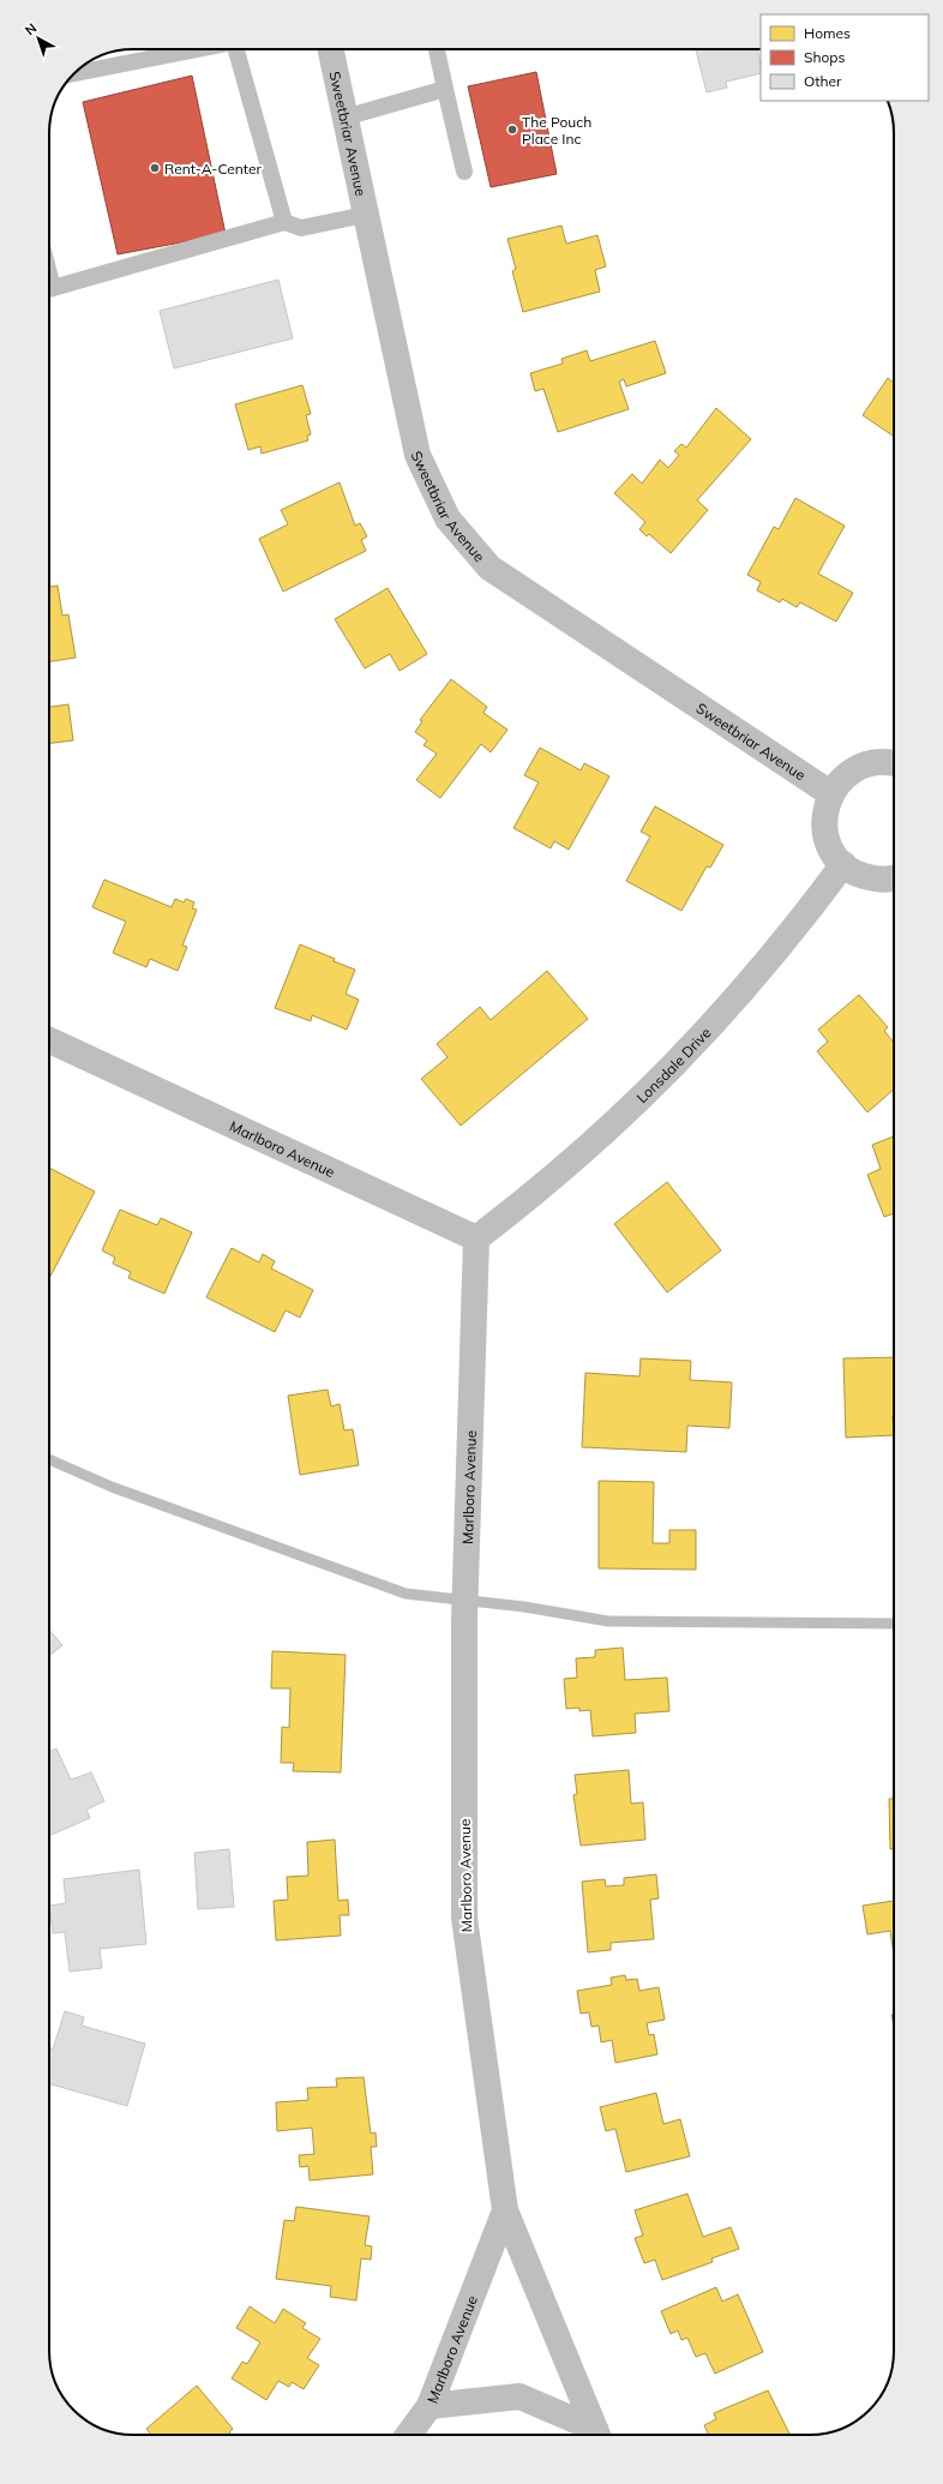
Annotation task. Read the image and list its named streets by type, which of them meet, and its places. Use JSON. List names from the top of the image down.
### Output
{
  "streets": {
    "street": ["Sweetbriar Avenue", "Lonsdale Drive", "Marlboro Avenue"]
  },
  "crossings": [
    ["Lonsdale Drive", "Marlboro Avenue"]
  ],
  "places": ["The Pouch Place Inc", "Rent-A-Center"],
  "legend": ["Homes", "Shops", "Other"],
  "north": "top left"
}
